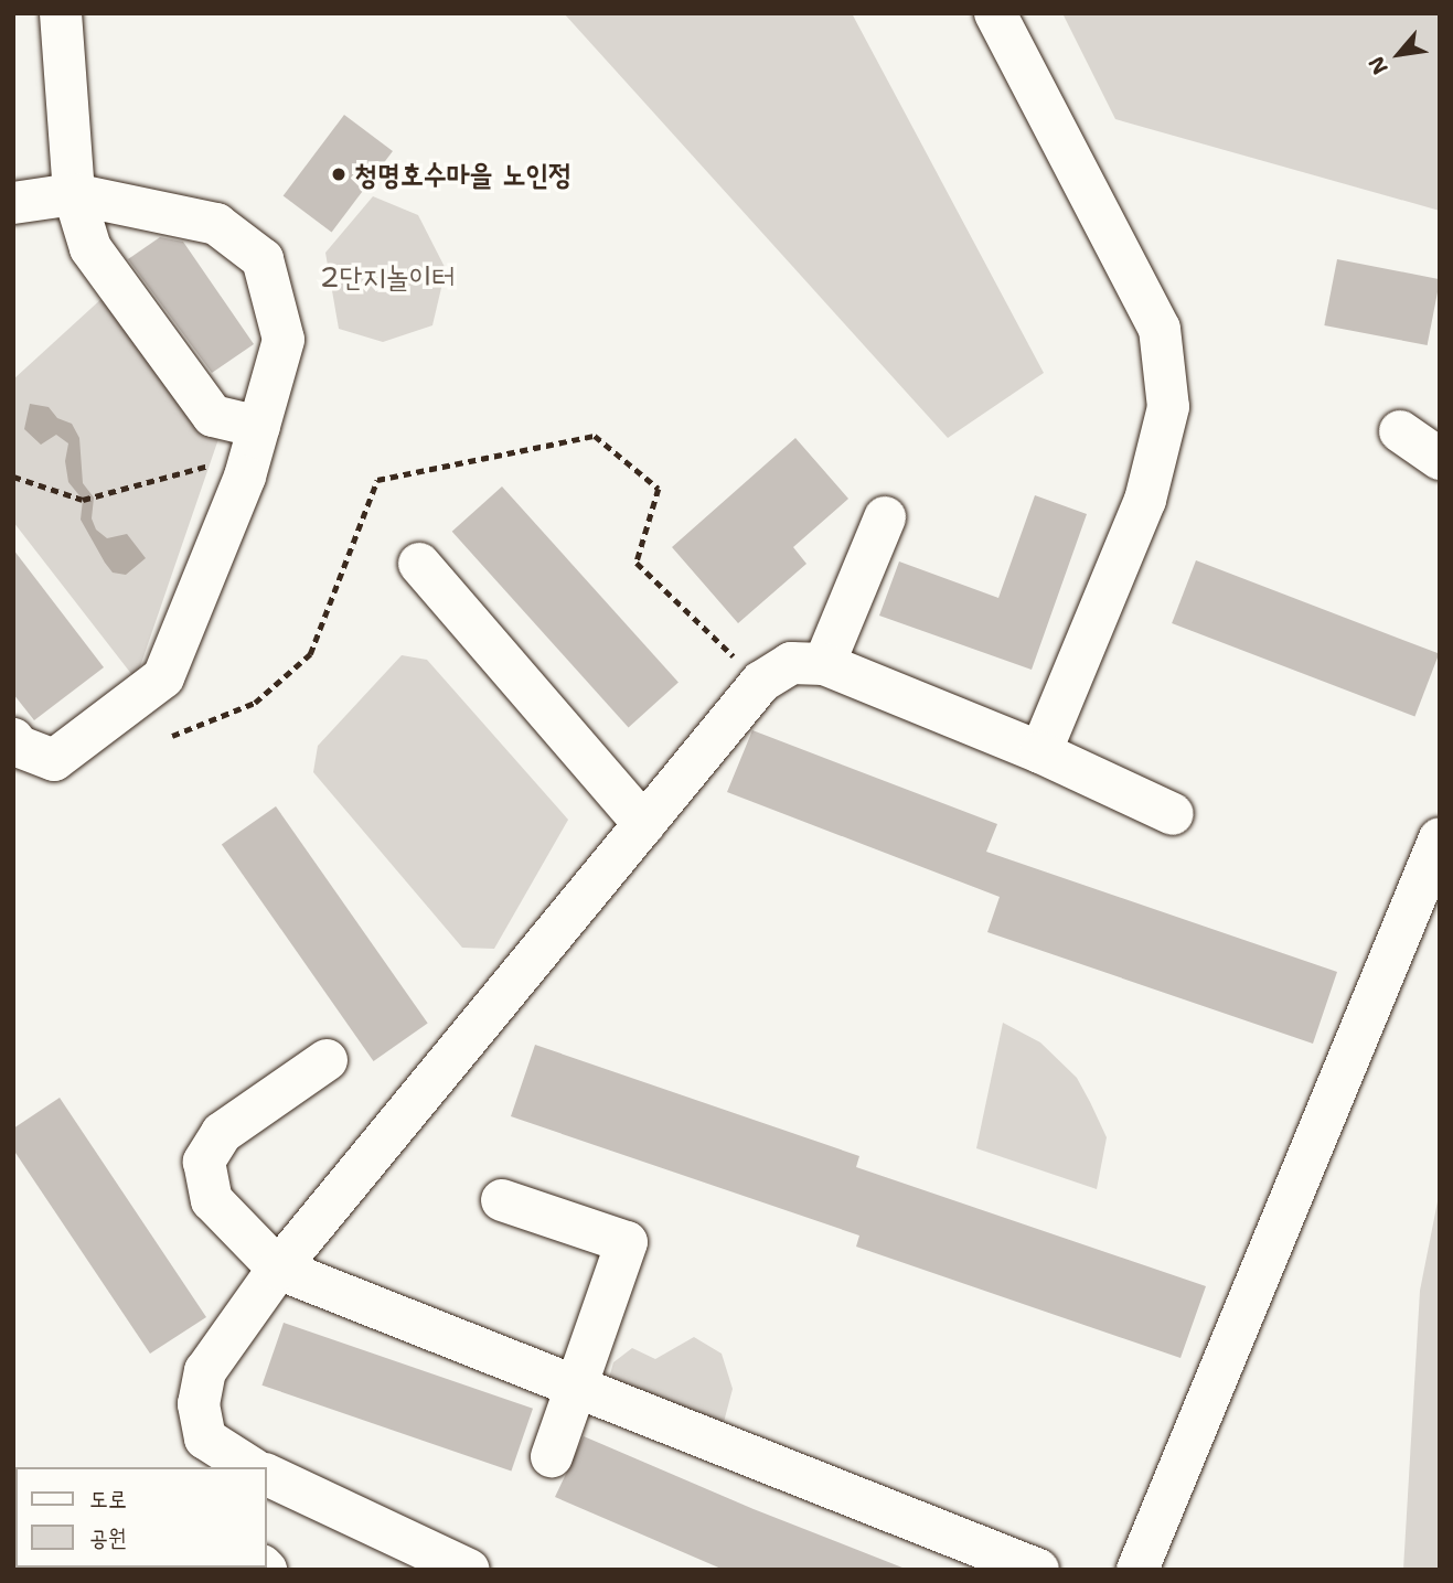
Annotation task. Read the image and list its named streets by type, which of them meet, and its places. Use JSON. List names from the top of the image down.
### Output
{
  "parks": ["2단지놀이터"],
  "places": ["청명호수마을 노인정"],
  "legend": ["도로", "공원"],
  "north": "bottom left"
}
